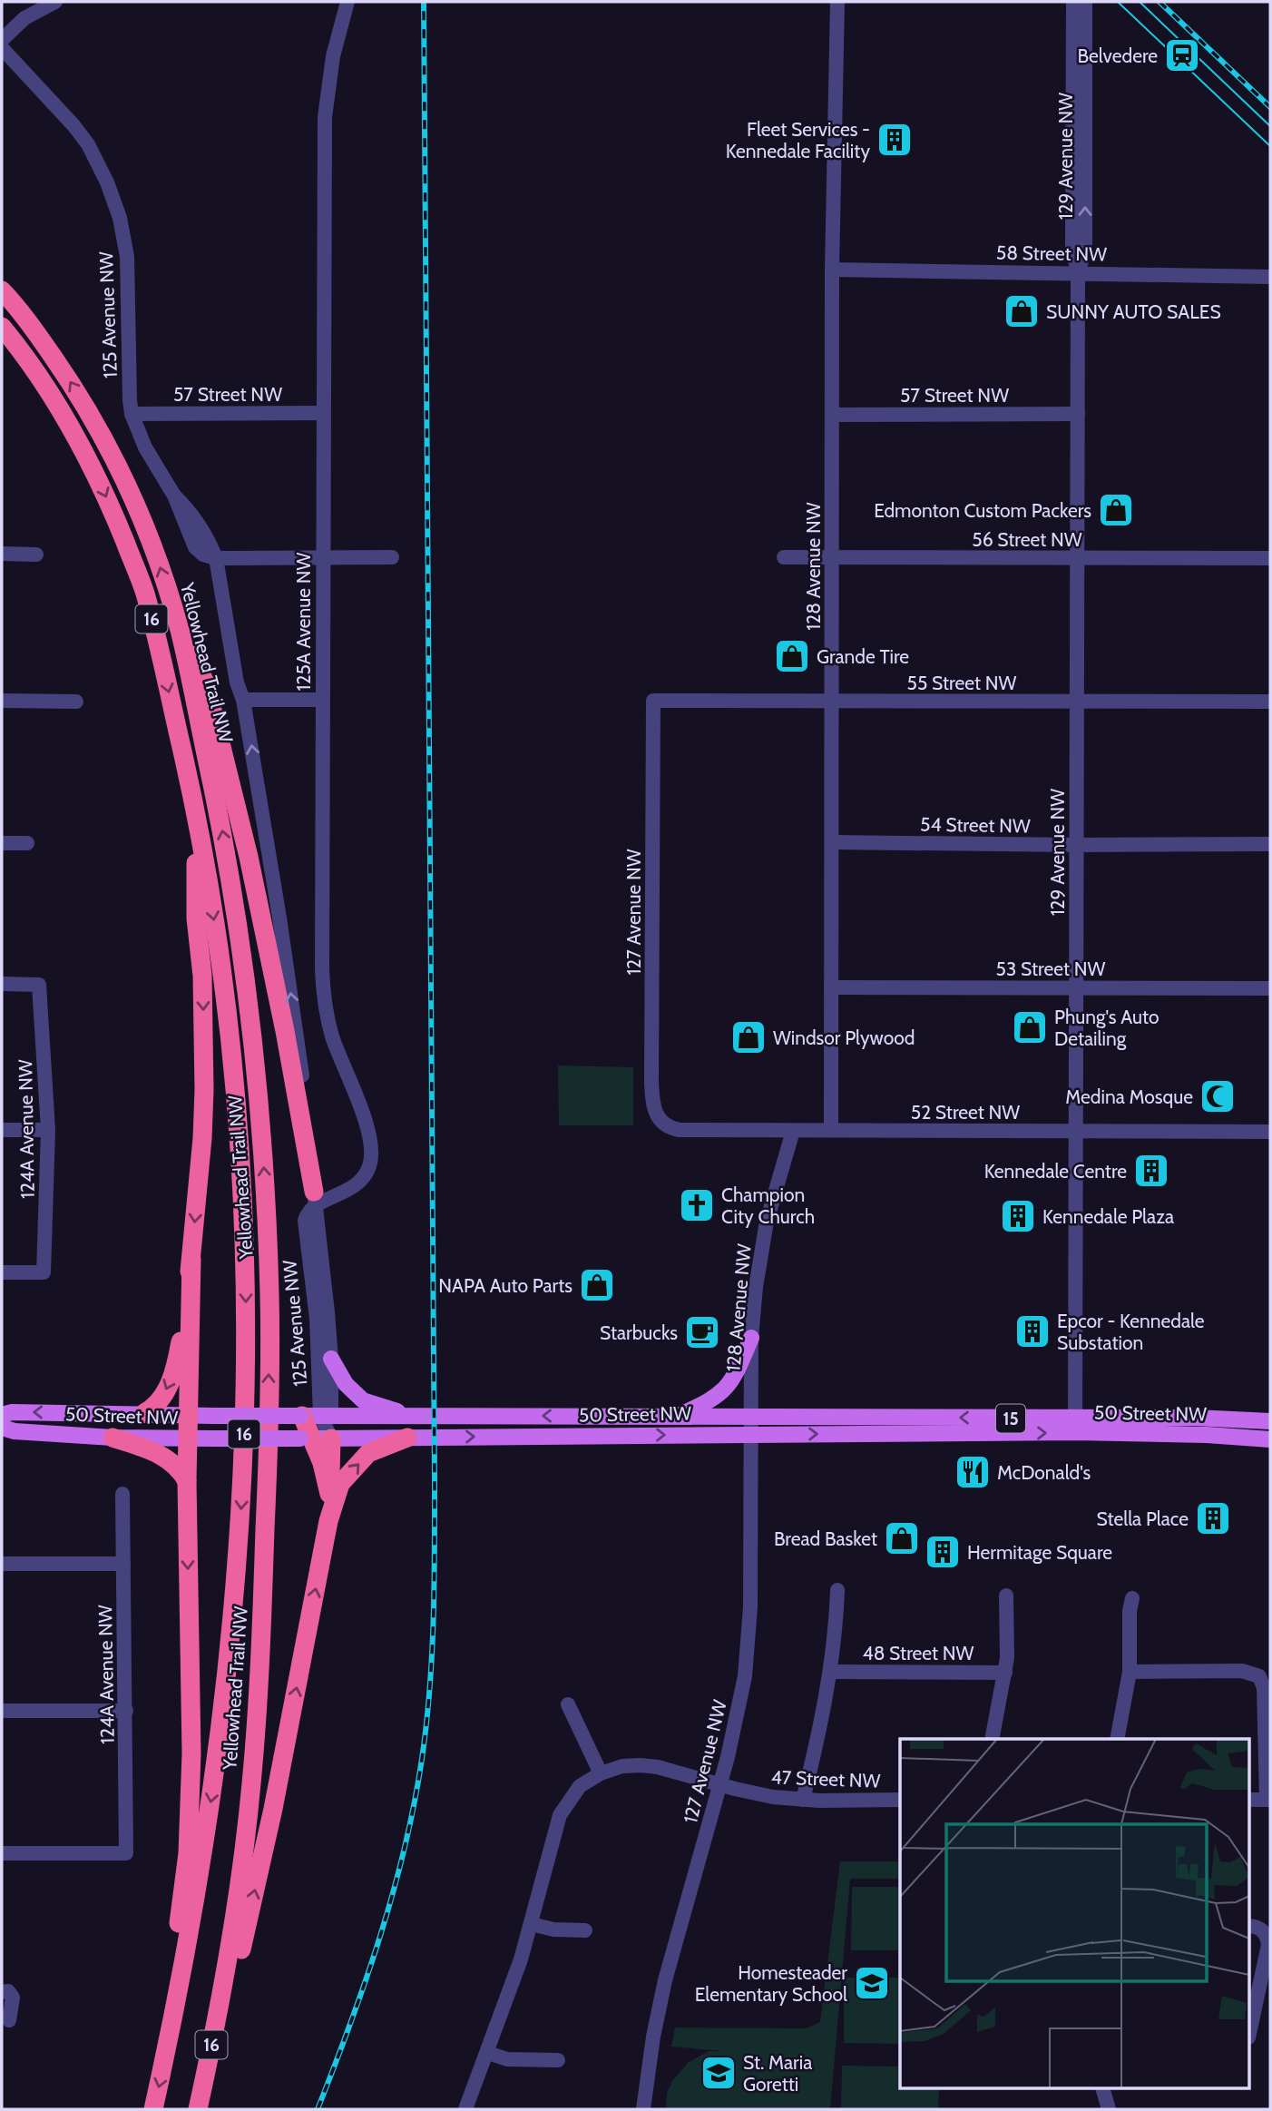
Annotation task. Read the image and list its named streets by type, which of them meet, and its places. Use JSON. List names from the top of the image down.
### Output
{
  "streets": {
    "highway": ["16", "Yellowhead Trail NW"],
    "main road": ["50 Street NW", "15"],
    "street": [
      "129 Avenue NW",
      "58 Street NW",
      "125 Avenue NW",
      "57 Street NW",
      "56 Street NW",
      "128 Avenue NW",
      "125A Avenue NW",
      "55 Street NW",
      "54 Street NW",
      "127 Avenue NW",
      "53 Street NW",
      "52 Street NW",
      "124A Avenue NW",
      "48 Street NW",
      "47 Street NW"
    ]
  },
  "crossings": [
    ["129 Avenue NW", "58 Street NW"],
    ["129 Avenue NW", "57 Street NW"],
    ["129 Avenue NW", "56 Street NW"],
    ["129 Avenue NW", "55 Street NW"],
    ["129 Avenue NW", "54 Street NW"],
    ["129 Avenue NW", "53 Street NW"],
    ["129 Avenue NW", "52 Street NW"],
    ["129 Avenue NW", "50 Street NW"],
    ["58 Street NW", "128 Avenue NW"],
    ["125 Avenue NW", "57 Street NW"],
    ["125 Avenue NW", "125A Avenue NW"],
    ["125 Avenue NW", "50 Street NW"],
    ["57 Street NW", "128 Avenue NW"],
    ["57 Street NW", "125A Avenue NW"],
    ["56 Street NW", "128 Avenue NW"],
    ["128 Avenue NW", "55 Street NW"],
    ["128 Avenue NW", "54 Street NW"],
    ["128 Avenue NW", "127 Avenue NW"],
    ["128 Avenue NW", "53 Street NW"],
    ["128 Avenue NW", "52 Street NW"],
    ["128 Avenue NW", "50 Street NW"],
    ["55 Street NW", "127 Avenue NW"],
    ["127 Avenue NW", "52 Street NW"],
    ["127 Avenue NW", "50 Street NW"],
    ["127 Avenue NW", "47 Street NW"]
  ],
  "places": {
    "station": ["Belvedere"],
    "building": [
      "Fleet Services - Kennedale Facility",
      "Kennedale Centre",
      "Kennedale Plaza",
      "Epcor - Kennedale Substation",
      "Stella Place",
      "Hermitage Square"
    ],
    "shop": [
      "SUNNY AUTO SALES",
      "Edmonton Custom Packers",
      "Grande Tire",
      "Phung's Auto Detailing",
      "Windsor Plywood",
      "NAPA Auto Parts",
      "Bread Basket"
    ],
    "mosque": ["Medina Mosque"],
    "church": ["Champion City Church"],
    "cafe": ["Starbucks"],
    "restaurant": ["McDonald's"],
    "school or university": ["Homesteader Elementary School", "St. Maria Goretti"]
  }
}
